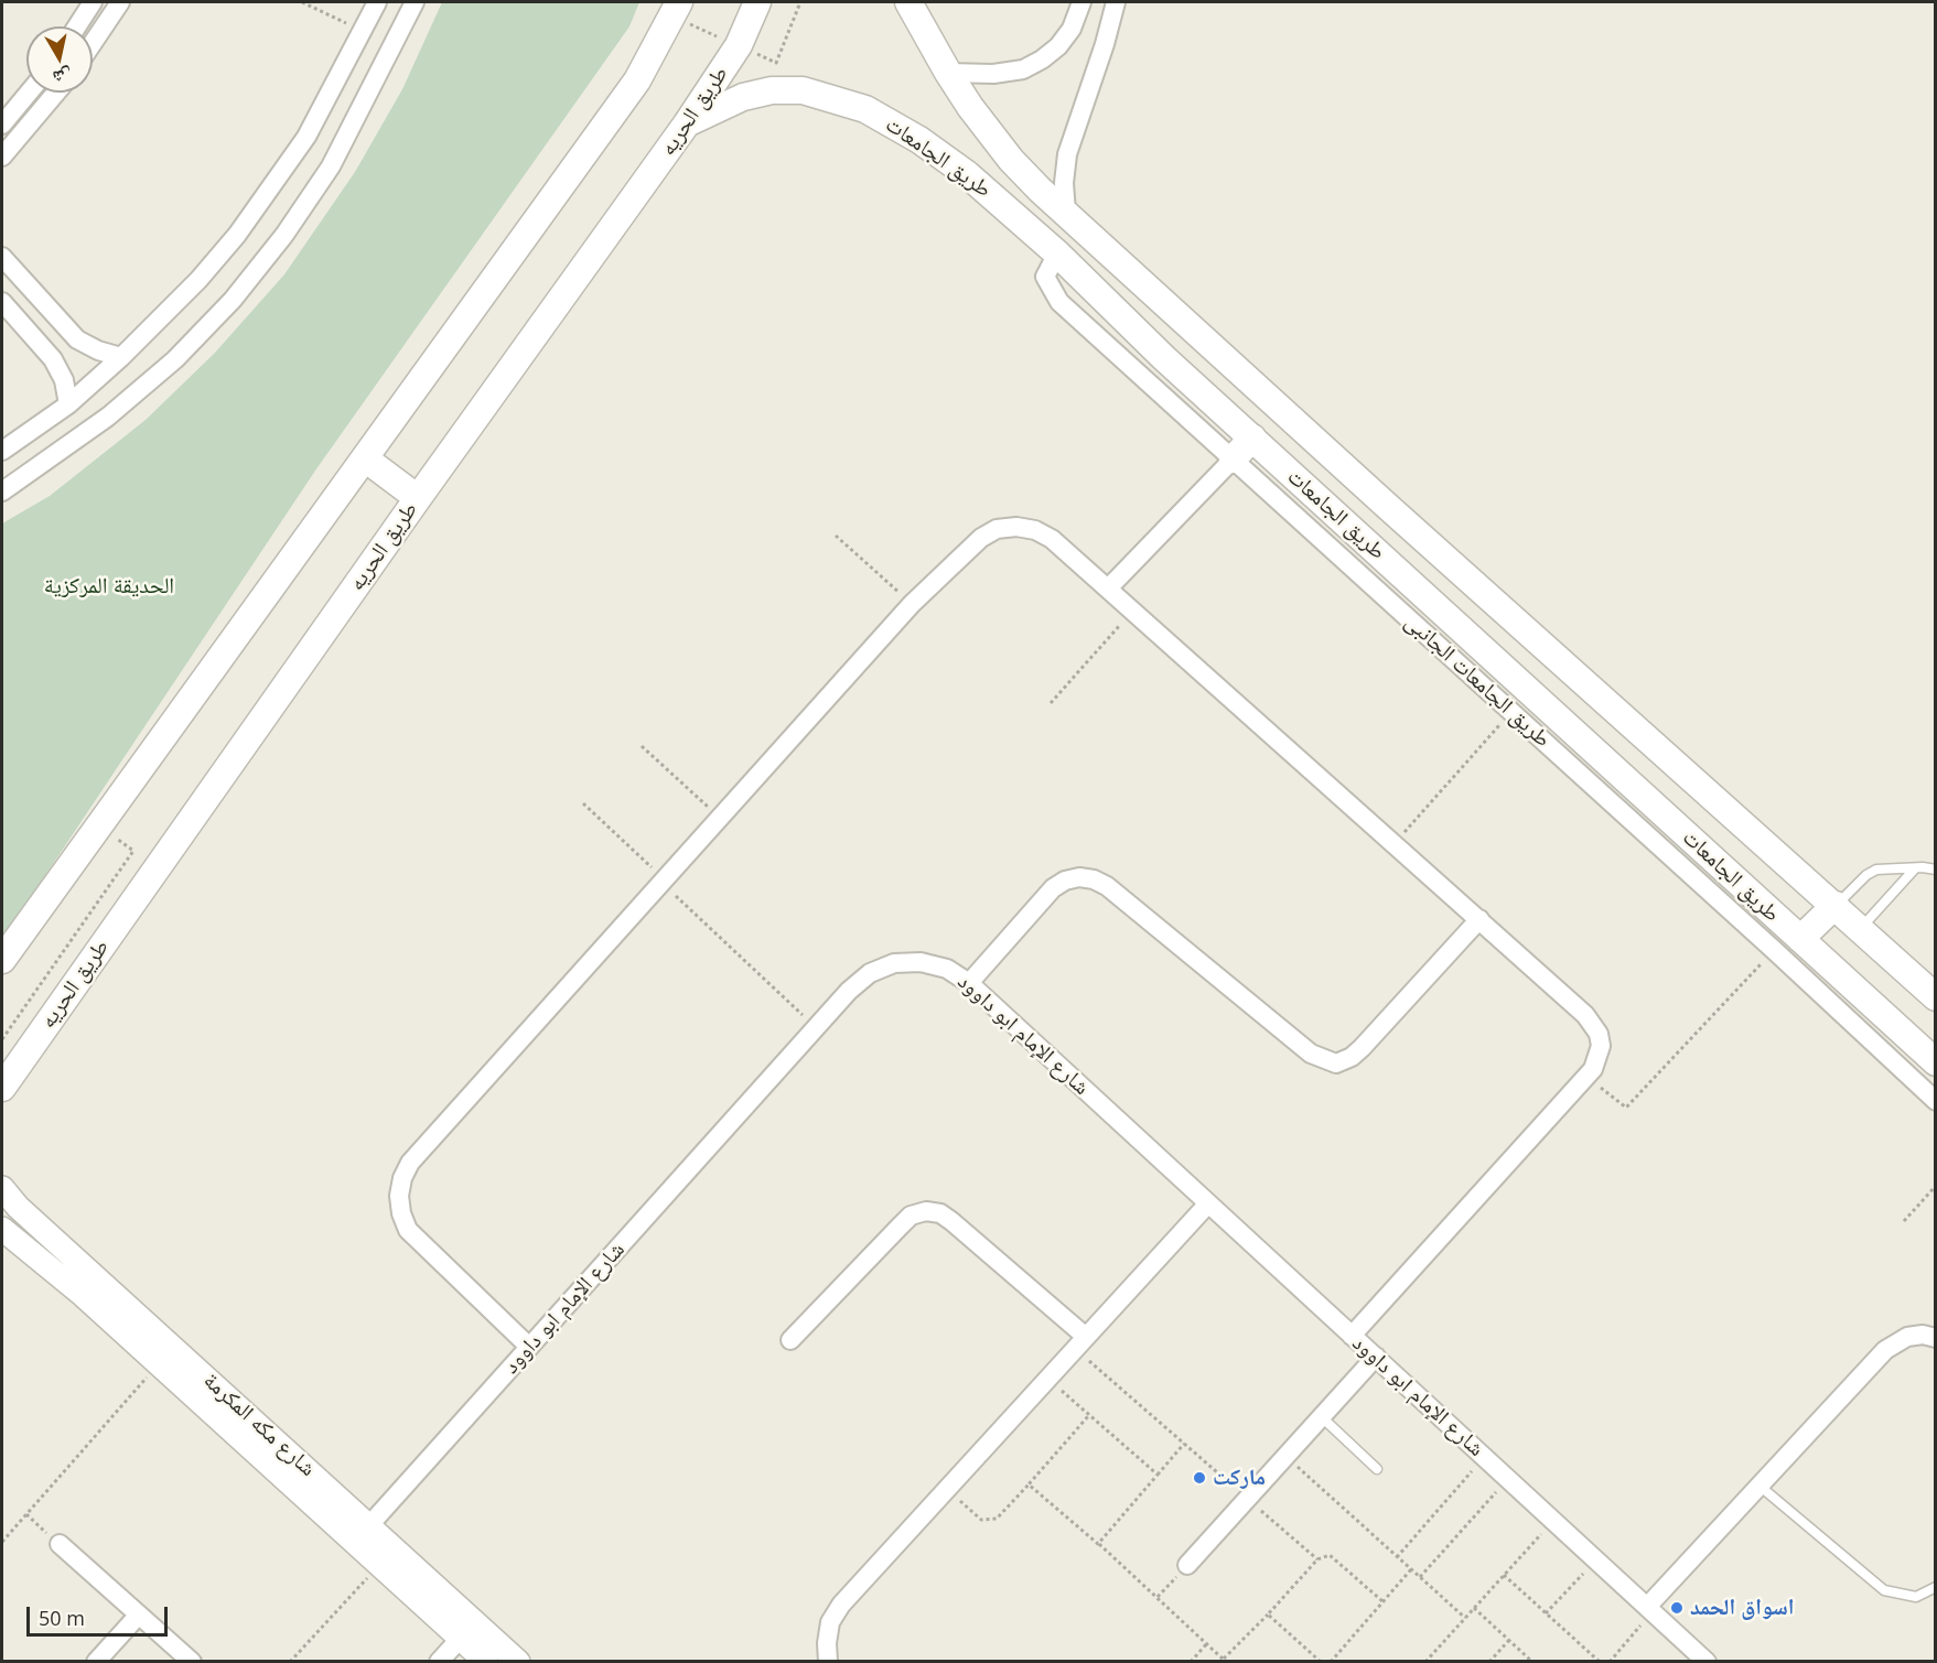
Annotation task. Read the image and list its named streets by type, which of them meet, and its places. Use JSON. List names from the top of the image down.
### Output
{
  "streets": {
    "main road": ["طريق الحريه", "طريق الجامعات"],
    "street": ["طريق الجامعات الجانبى", "شارع الإمام ابو داوود", "شارع مكه المكرمة"]
  },
  "crossings": [
    ["طريق الحريه", "طريق الجامعات"],
    ["طريق الجامعات", "طريق الجامعات الجانبى"],
    ["شارع الإمام ابو داوود", "شارع مكه المكرمة"]
  ],
  "parks": ["الحديقة المركزية"],
  "places": ["ماركت", "اسواق الحمد"],
  "scale_bar": "50 m",
  "north": "bottom"
}
